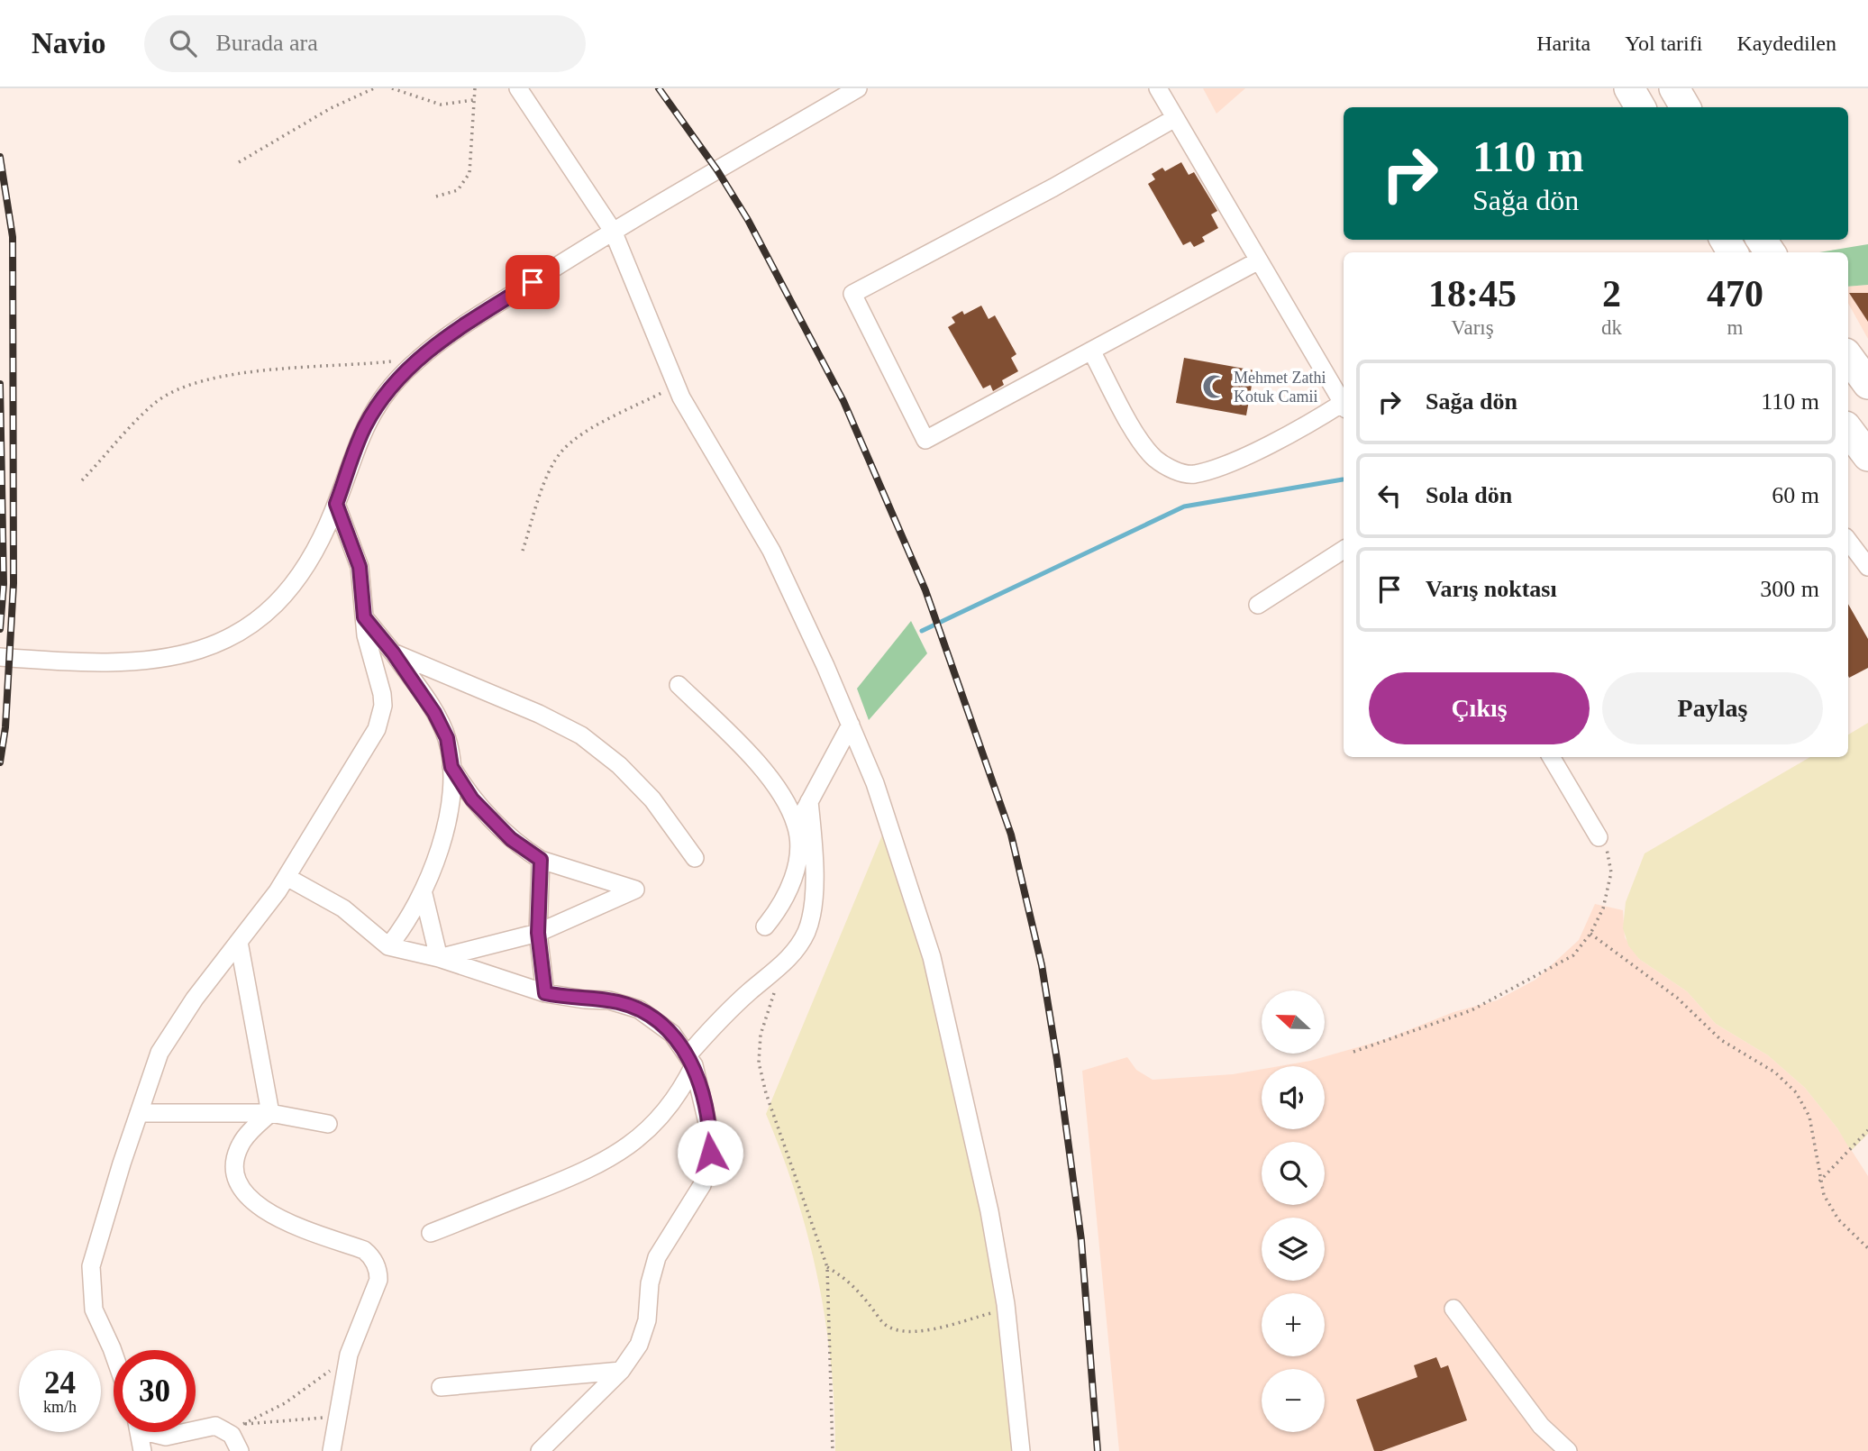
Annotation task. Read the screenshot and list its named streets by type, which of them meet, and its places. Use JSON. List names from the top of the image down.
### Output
{
  "places": {
    "mosque": ["Mehmet Zathi Kotuk Camii"]
  },
  "north": "left",
  "page": {
    "header": "Navio",
    "search": "Burada ara",
    "nav": ["Harita", "Yol tarifi", "Kaydedilen"],
    "turn": ["110 m", "Sağa dön"],
    "eta": [
      "18:45",
      "Varış",
      "2",
      "dk",
      "470",
      "m"
    ],
    "list": [
      {
        "name": "Sağa dön",
        "value": "110 m"
      },
      {
        "name": "Sola dön",
        "value": "60 m"
      },
      {
        "name": "Varış noktası",
        "value": "300 m"
      }
    ],
    "buttons": ["Çıkış", "Paylaş"],
    "map_buttons": ["+", "−"],
    "speed": "24 km/h",
    "limit": "30"
  }
}
